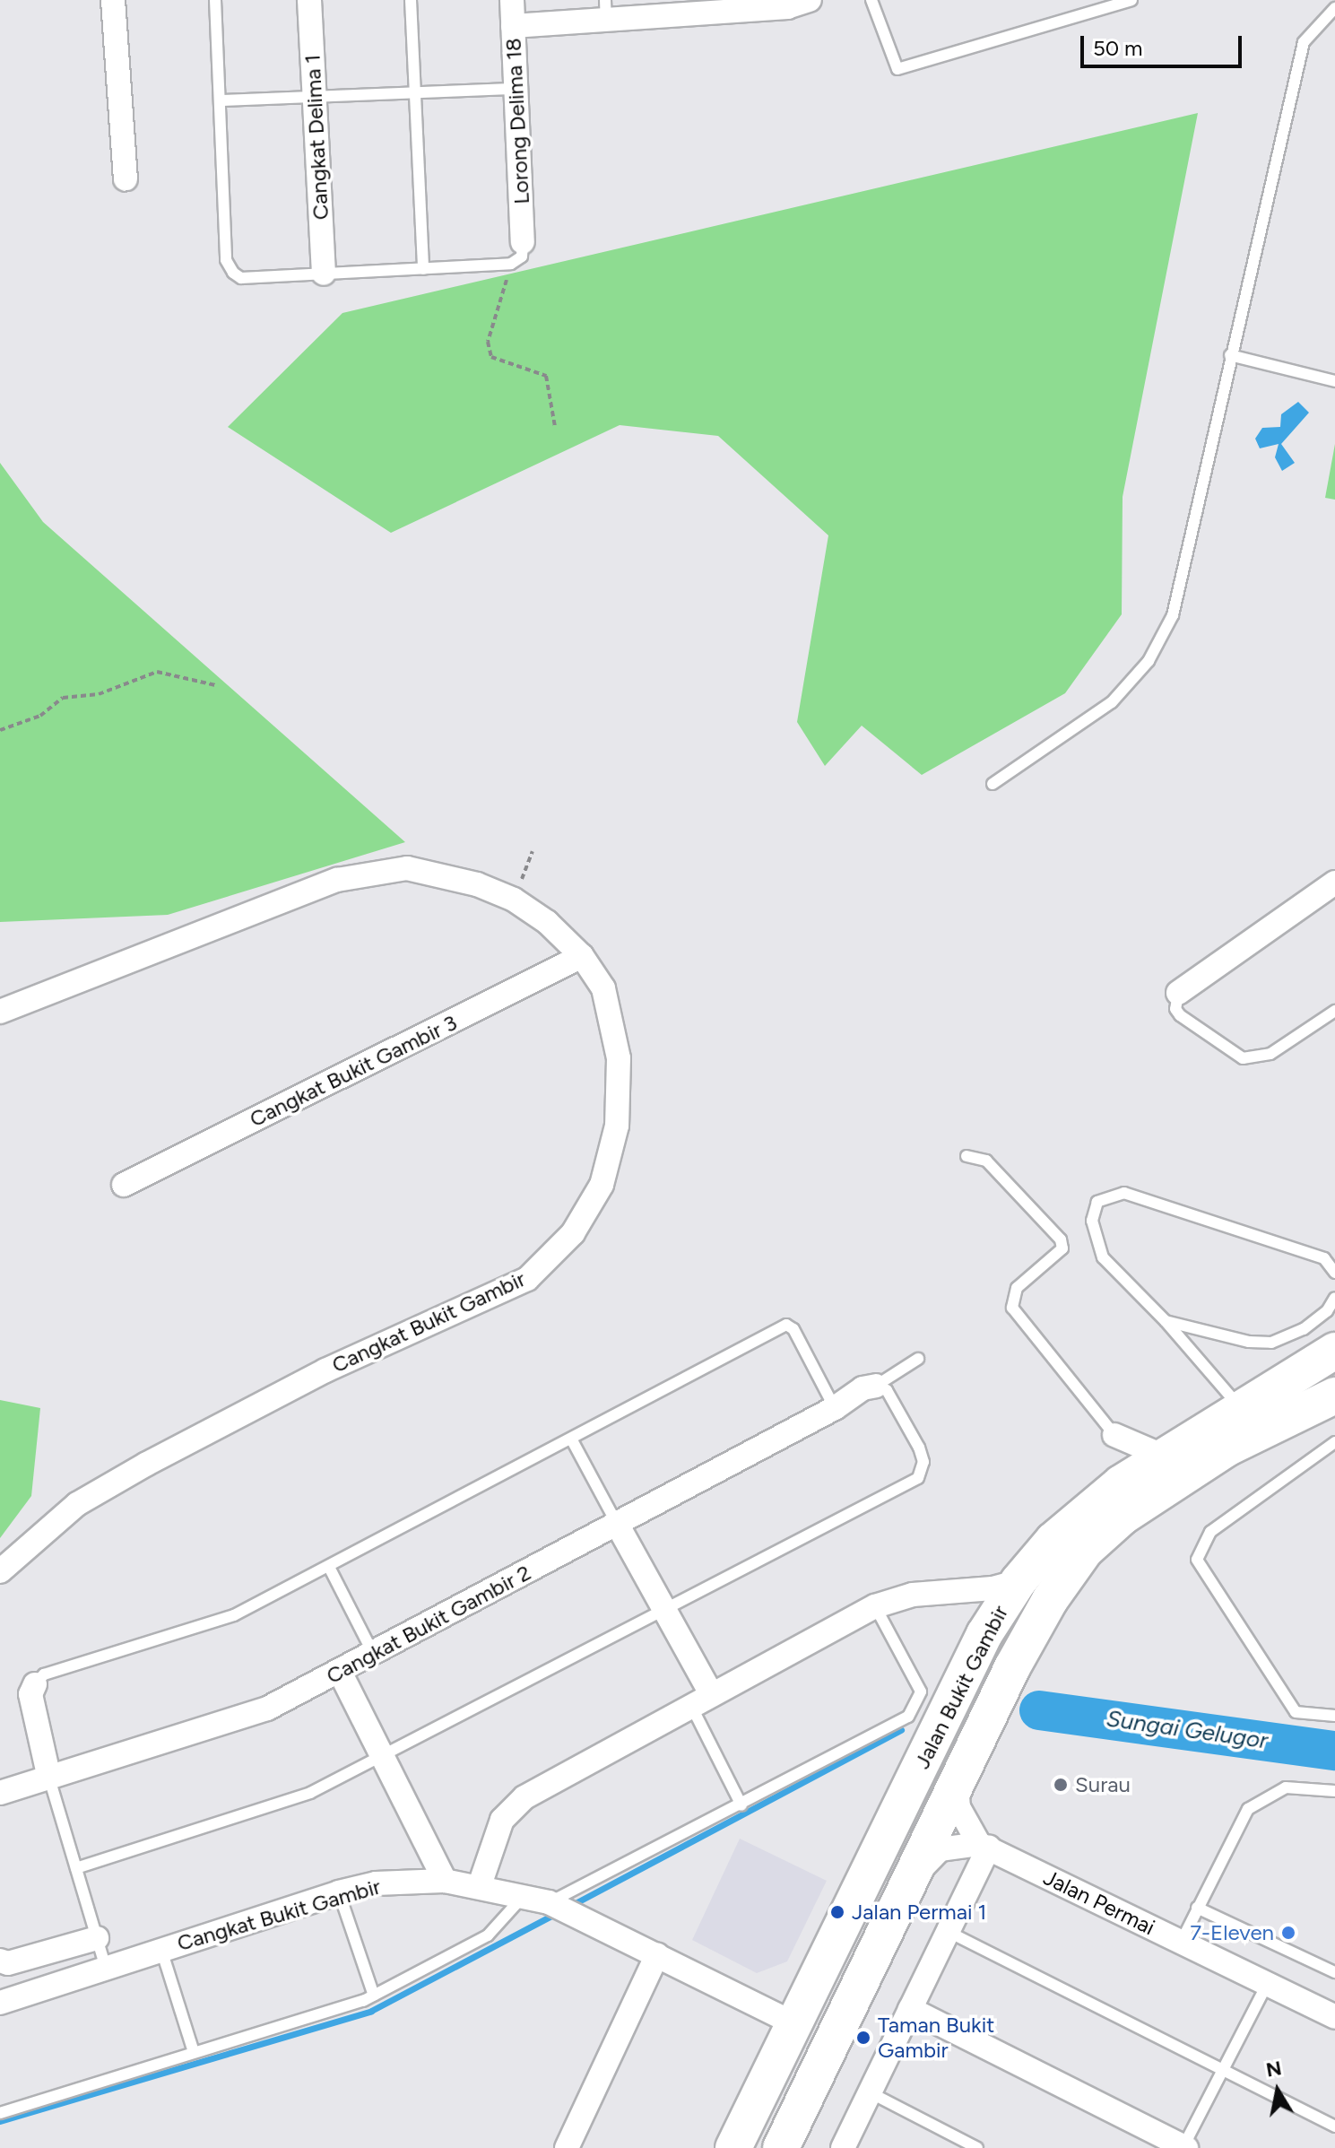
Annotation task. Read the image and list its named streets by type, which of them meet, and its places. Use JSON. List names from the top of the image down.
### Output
{
  "streets": {
    "main road": ["Jalan Bukit Gambir"],
    "street": [
      "Lorong Delima 18",
      "Cangkat Delima 1",
      "Cangkat Bukit Gambir 3",
      "Cangkat Bukit Gambir",
      "Cangkat Bukit Gambir 2",
      "Jalan Permai"
    ]
  },
  "crossings": [
    ["Cangkat Bukit Gambir 3", "Cangkat Bukit Gambir"],
    ["Cangkat Bukit Gambir", "Jalan Bukit Gambir"]
  ],
  "water": ["Sungai Gelugor"],
  "places": [
    "Surau",
    "Jalan Permai 1",
    "7-Eleven",
    "Taman Bukit Gambir"
  ],
  "scale_bar": "50 m",
  "north": "top"
}
